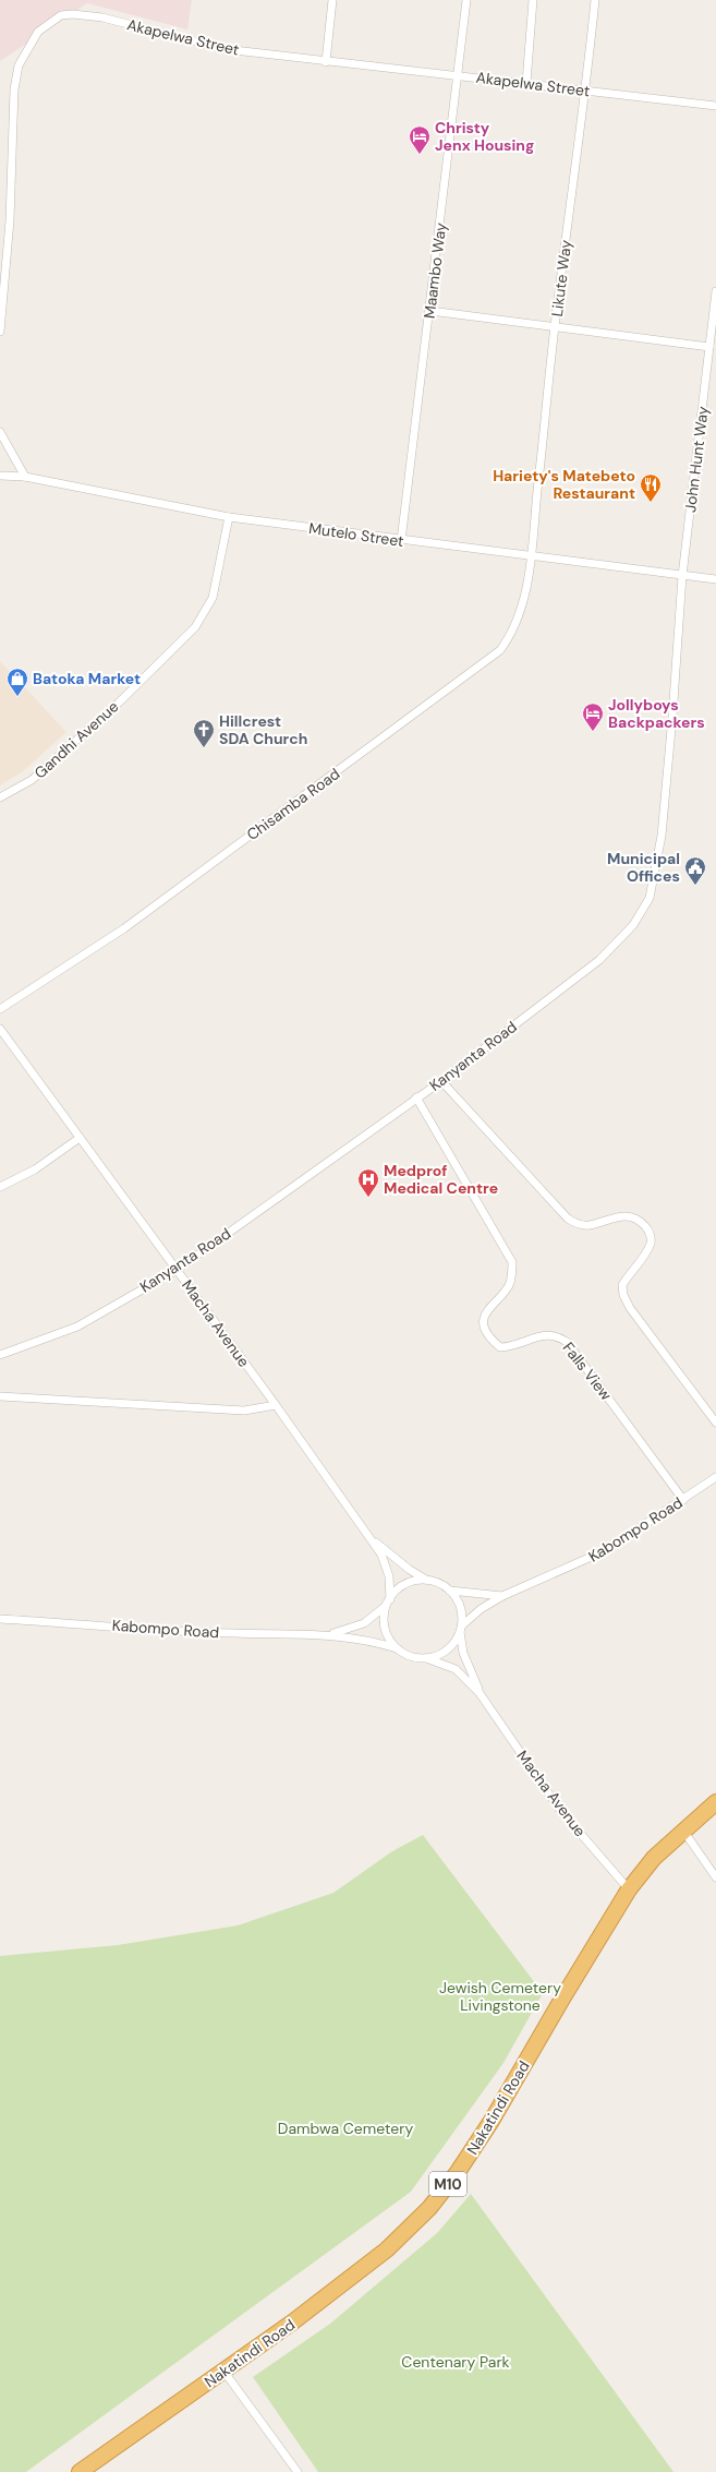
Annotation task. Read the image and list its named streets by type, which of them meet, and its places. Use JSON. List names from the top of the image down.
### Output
{
  "streets": {
    "highway": ["Nakatindi Road", "M10"],
    "street": [
      "Akapelwa Street",
      "Maambo Way",
      "Likute Way",
      "John Hunt Way",
      "Mutelo Street",
      "Gandhi Avenue",
      "Chisamba Road",
      "Kanyanta Road",
      "Macha Avenue",
      "Falls View",
      "Kabompo Road"
    ]
  },
  "crossings": [
    ["Akapelwa Street", "Maambo Way"],
    ["Akapelwa Street", "Likute Way"],
    ["Maambo Way", "Mutelo Street"],
    ["Likute Way", "Mutelo Street"],
    ["Likute Way", "Chisamba Road"],
    ["John Hunt Way", "Mutelo Street"],
    ["John Hunt Way", "Kanyanta Road"],
    ["Mutelo Street", "Gandhi Avenue"],
    ["Mutelo Street", "Chisamba Road"],
    ["Mutelo Street", "Kanyanta Road"],
    ["Kanyanta Road", "Macha Avenue"],
    ["Kanyanta Road", "Falls View"],
    ["Macha Avenue", "Kabompo Road"],
    ["Macha Avenue", "Nakatindi Road"],
    ["Falls View", "Kabompo Road"]
  ],
  "parks": ["Jewish Cemetery Livingstone", "Dambwa Cemetery", "Centenary Park"],
  "places": {
    "hotel": ["Christy Jenx Housing", "Jollyboys Backpackers"],
    "restaurant": ["Hariety's Matebeto Restaurant"],
    "shop": ["Batoka Market"],
    "church": ["Hillcrest SDA Church"],
    "public building": ["Municipal Offices"],
    "hospital": ["Medprof Medical Centre"]
  }
}
